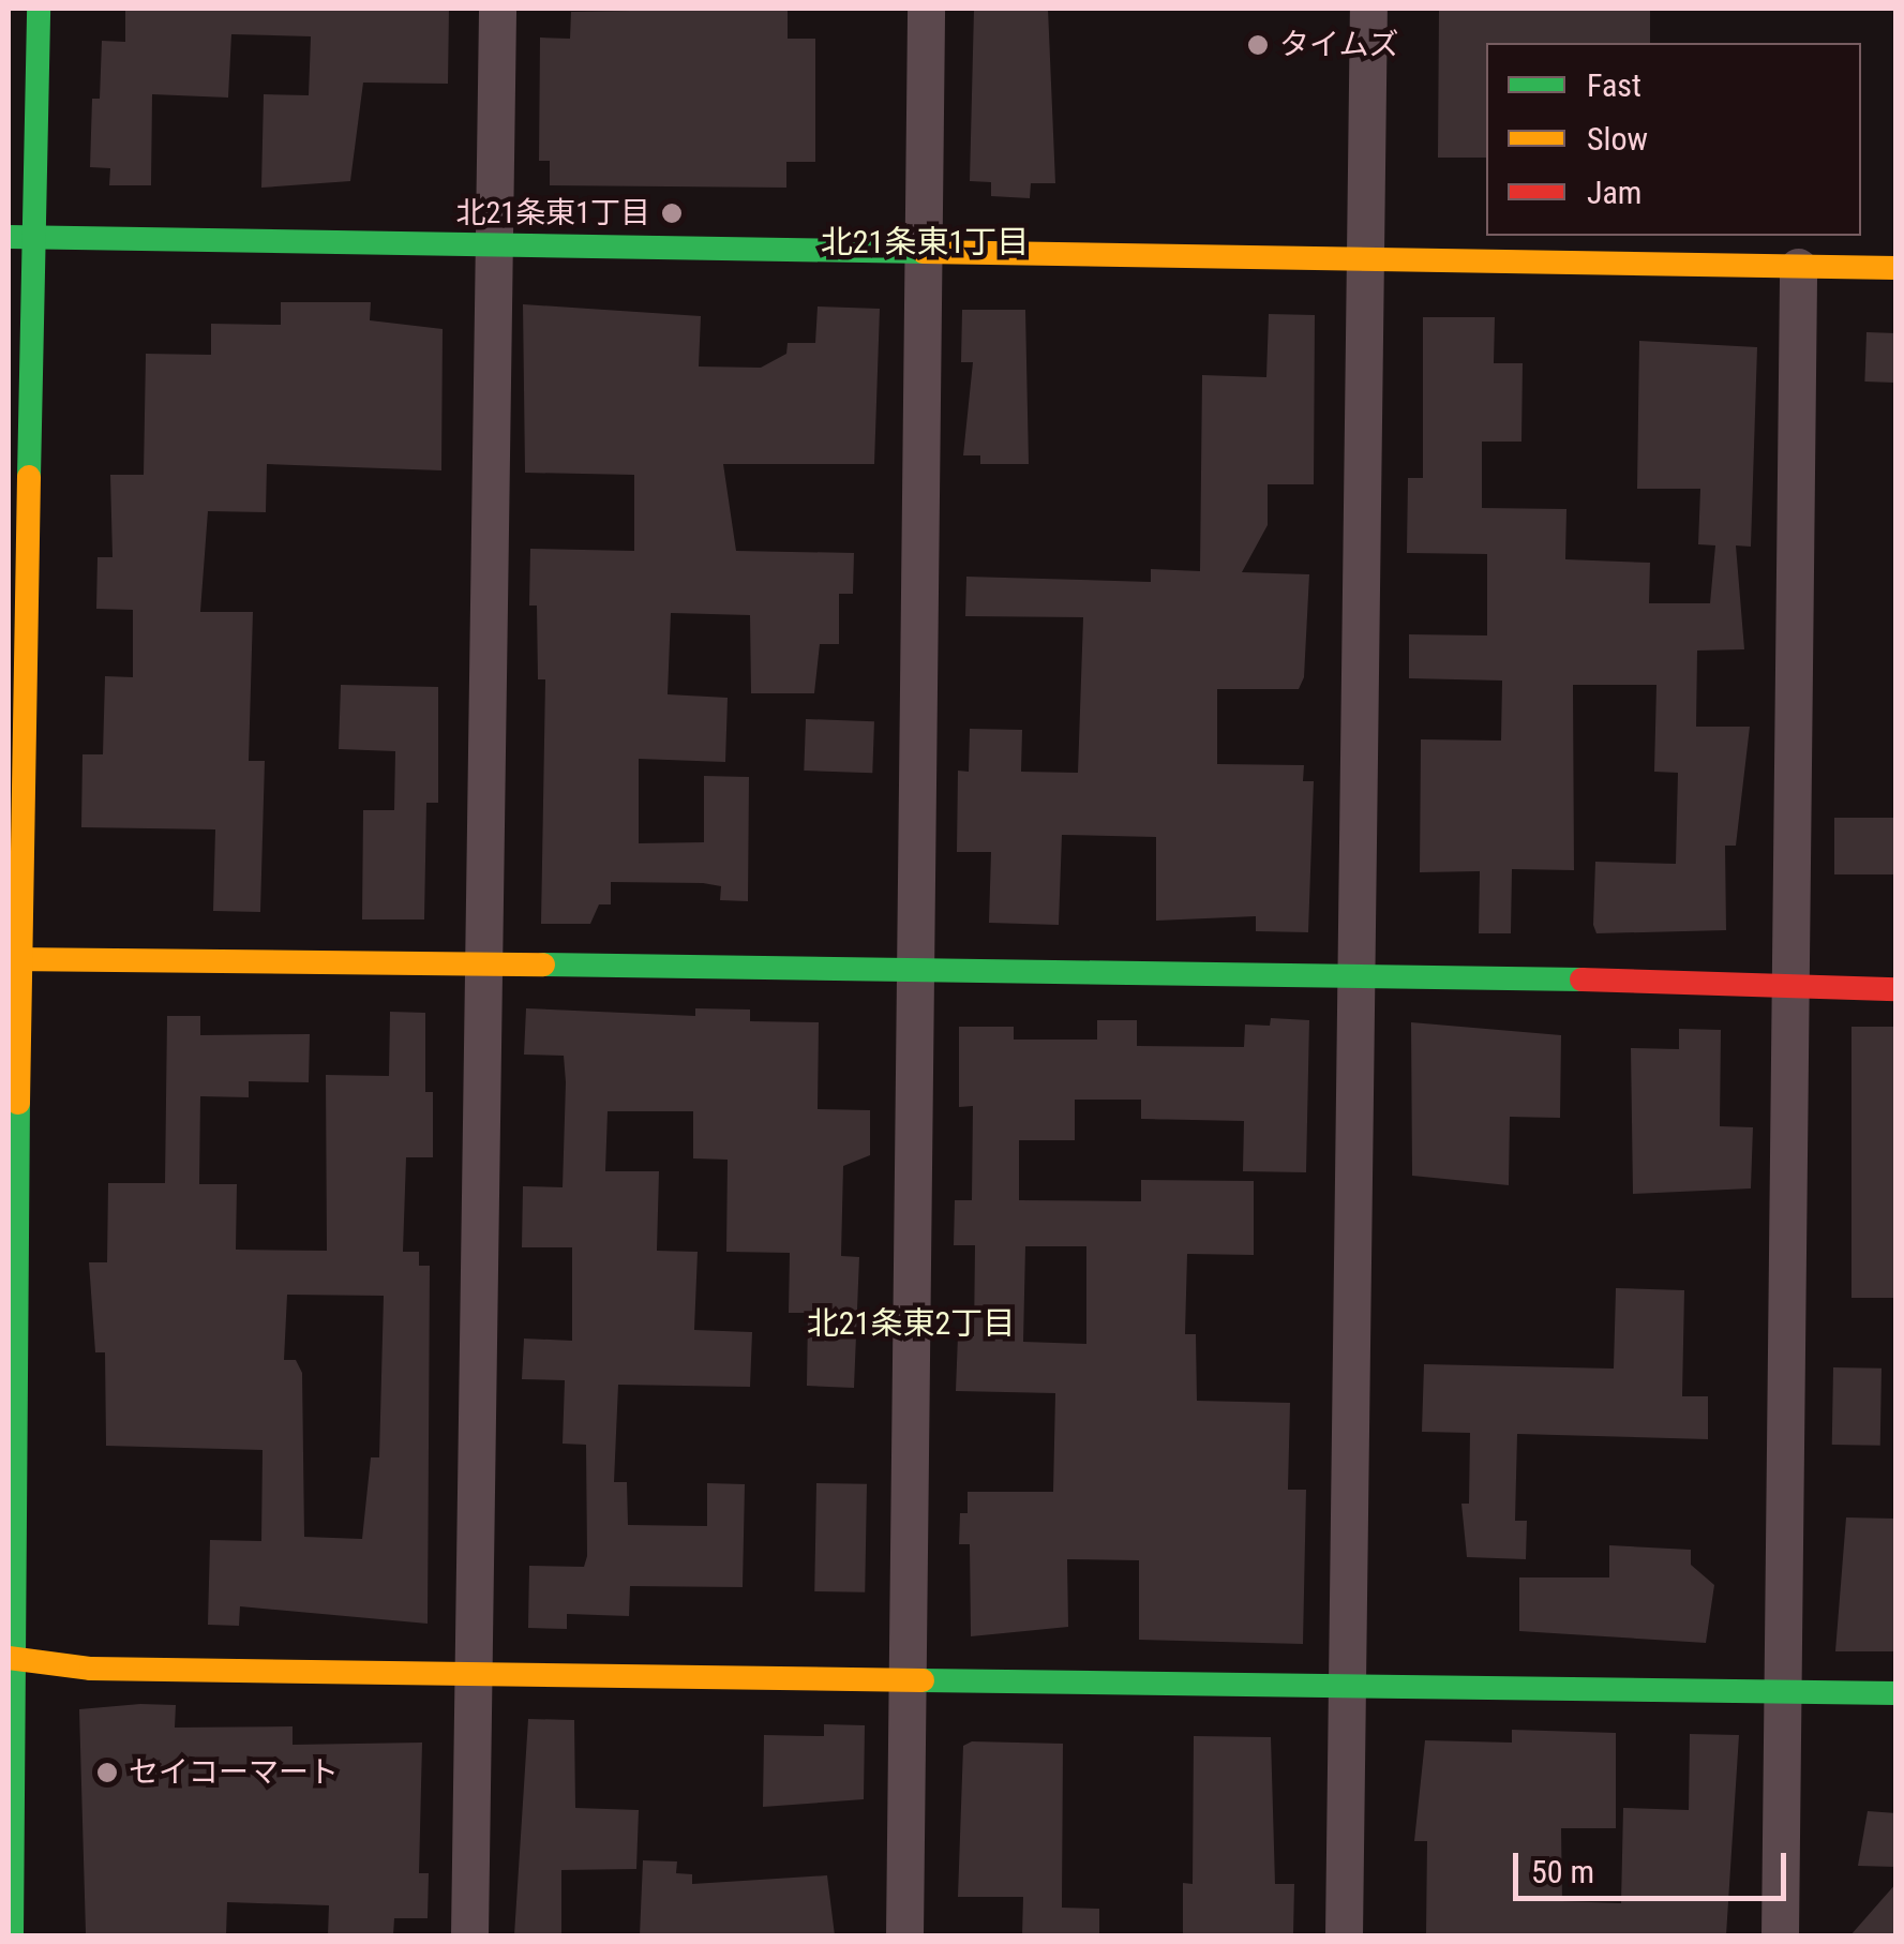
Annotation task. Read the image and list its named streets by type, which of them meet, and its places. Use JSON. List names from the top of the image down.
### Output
{
  "districts": ["北21条東1丁目", "北21条東2丁目"],
  "places": ["タイムズ", "北21条東1丁目", "セイコーマート"],
  "legend": ["Fast", "Slow", "Jam"],
  "scale_bar": "50 m"
}
